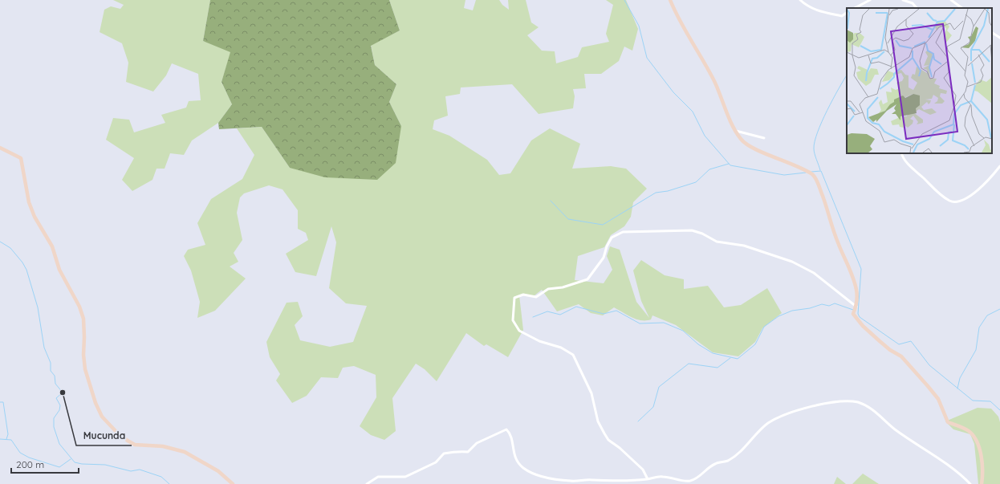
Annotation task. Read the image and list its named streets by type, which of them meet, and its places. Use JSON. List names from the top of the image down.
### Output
{
  "places": ["Mucunda"],
  "scale_bar": "200 m"
}
